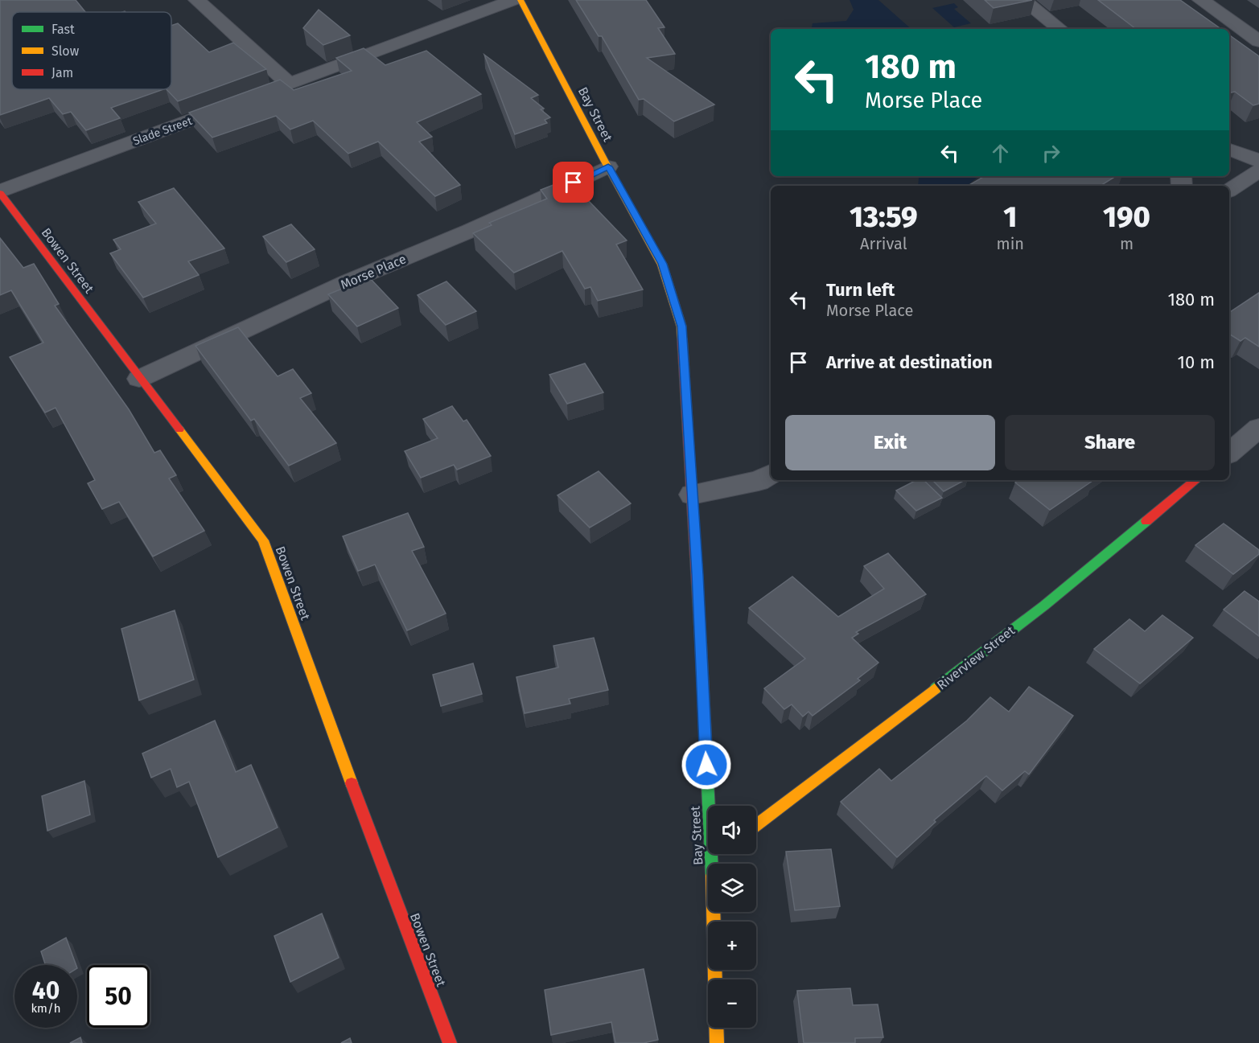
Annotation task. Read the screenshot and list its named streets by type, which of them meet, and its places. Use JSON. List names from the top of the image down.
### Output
{
  "streets": {
    "street": [
      "Bay Street",
      "Slade Street",
      "Bowen Street",
      "Morse Place",
      "Riverview Street"
    ]
  },
  "crossings": [
    ["Bay Street", "Morse Place"],
    ["Slade Street", "Bowen Street"],
    ["Bowen Street", "Morse Place"]
  ],
  "legend": ["Fast", "Slow", "Jam"],
  "page": {
    "turn": ["180 m", "Morse Place"],
    "eta": [
      "13:59",
      "Arrival",
      "1",
      "min",
      "190",
      "m"
    ],
    "list": [
      {
        "name": "Turn left",
        "note": "Morse Place",
        "value": "180 m"
      },
      {
        "name": "Arrive at destination",
        "value": "10 m"
      }
    ],
    "buttons": ["Exit", "Share"],
    "map_buttons": ["+", "−"],
    "speed": "40 km/h",
    "limit": "50"
  }
}
